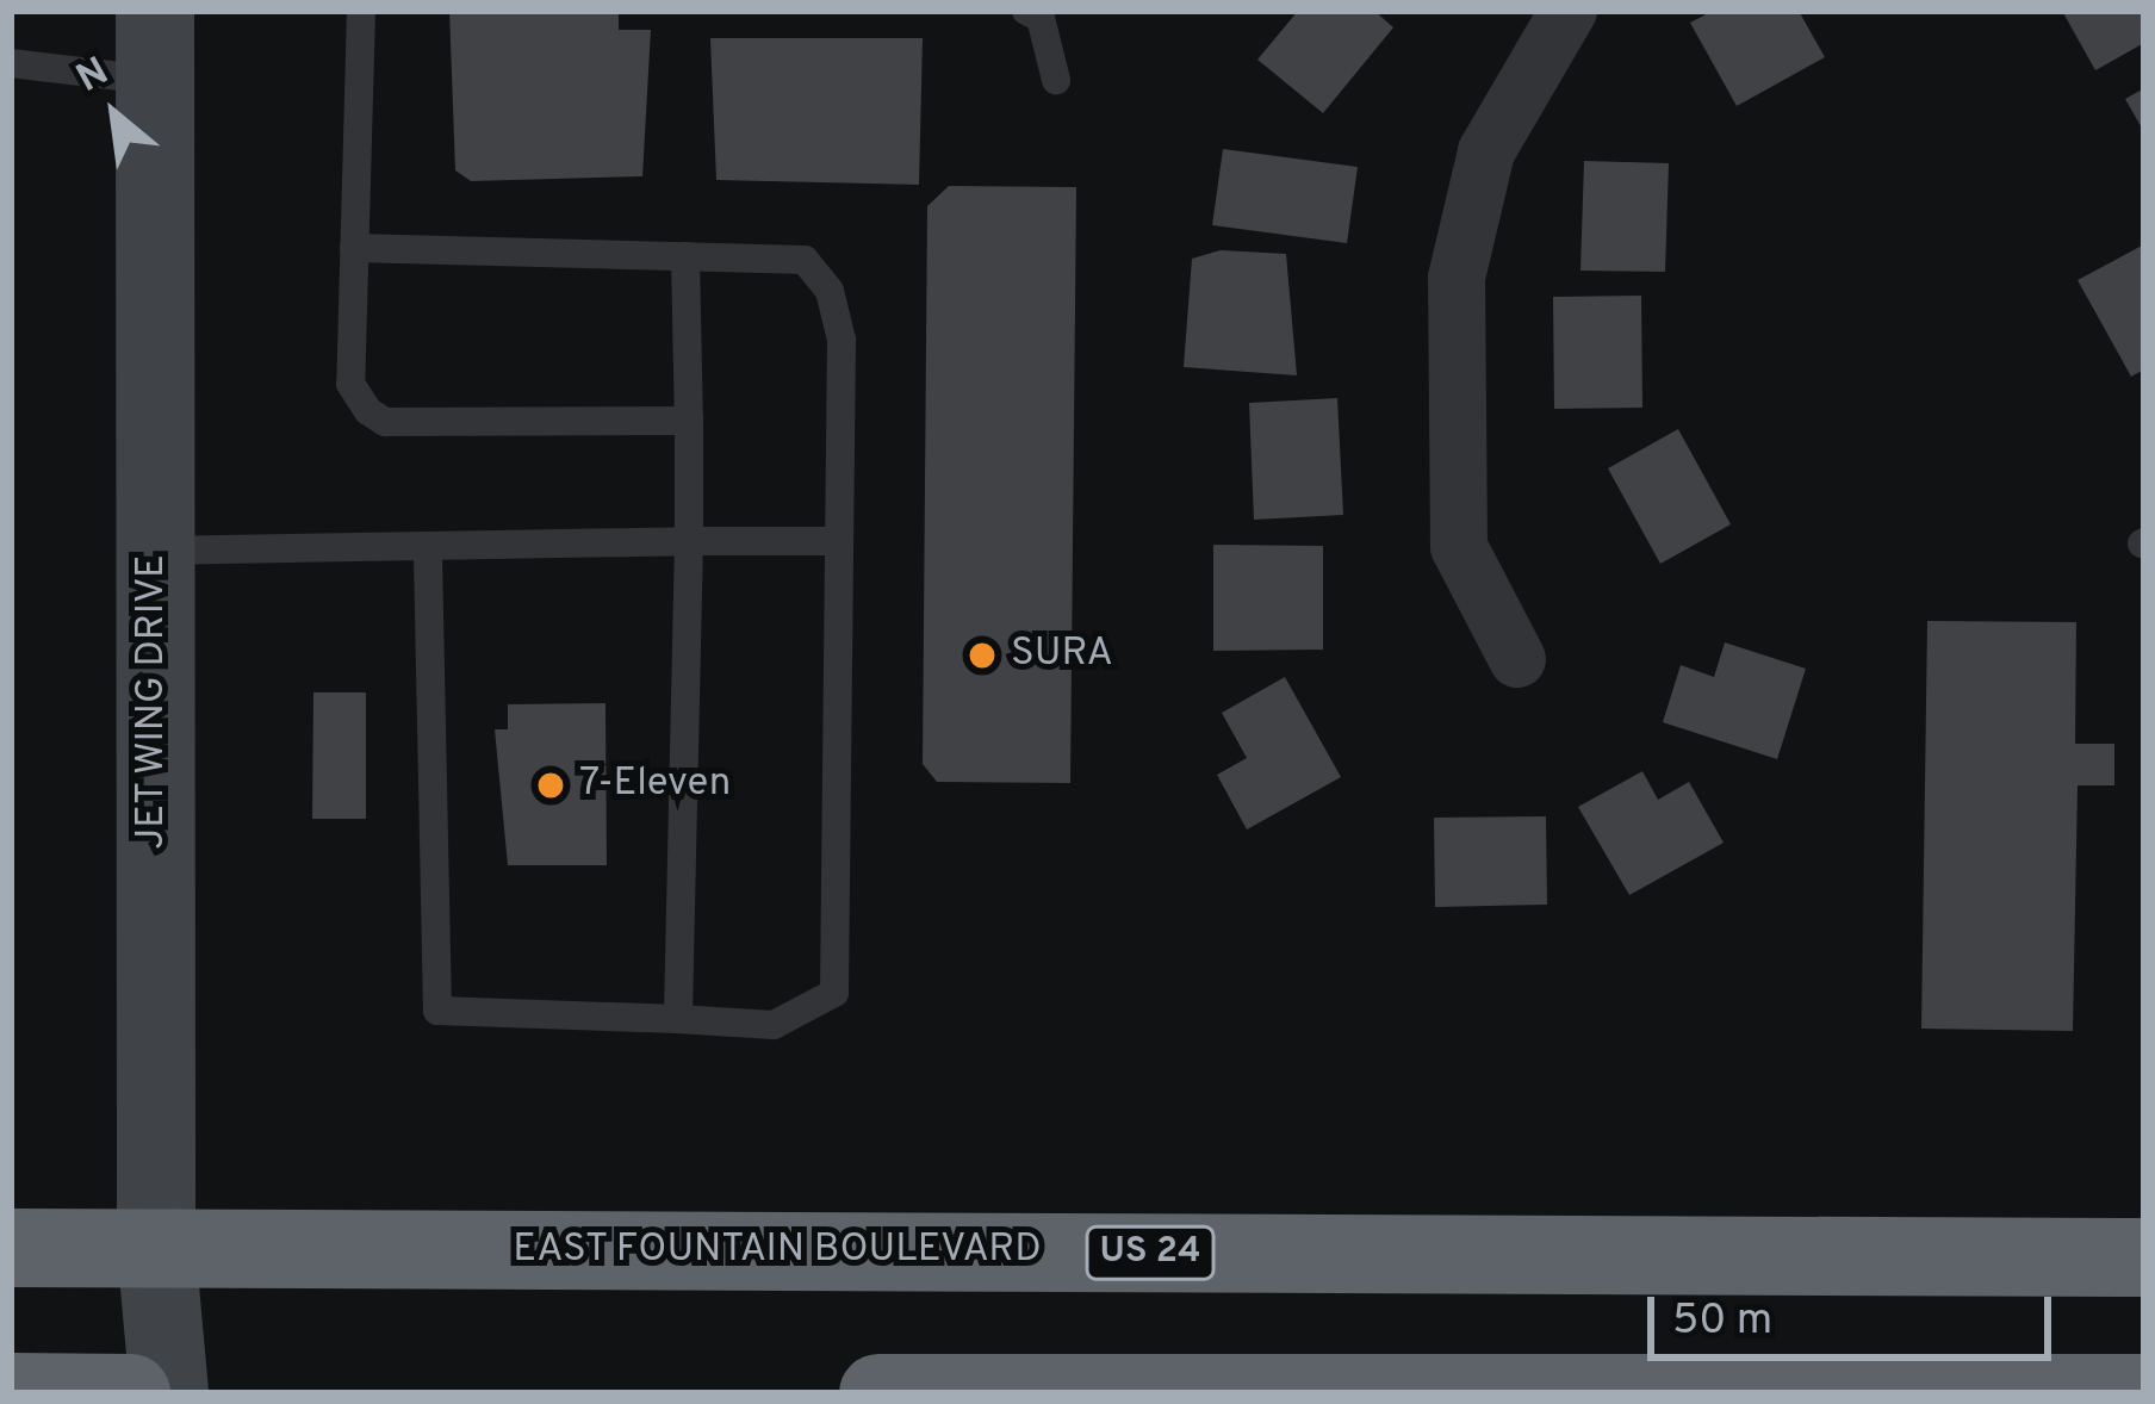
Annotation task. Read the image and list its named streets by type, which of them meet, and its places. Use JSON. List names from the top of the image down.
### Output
{
  "streets": {
    "highway": ["EAST FOUNTAIN BOULEVARD", "US 24"],
    "main road": ["JET WING DRIVE"]
  },
  "crossings": [
    ["JET WING DRIVE", "EAST FOUNTAIN BOULEVARD"]
  ],
  "places": ["SURA", "7-Eleven"],
  "scale_bar": "50 m",
  "north": "top left"
}
